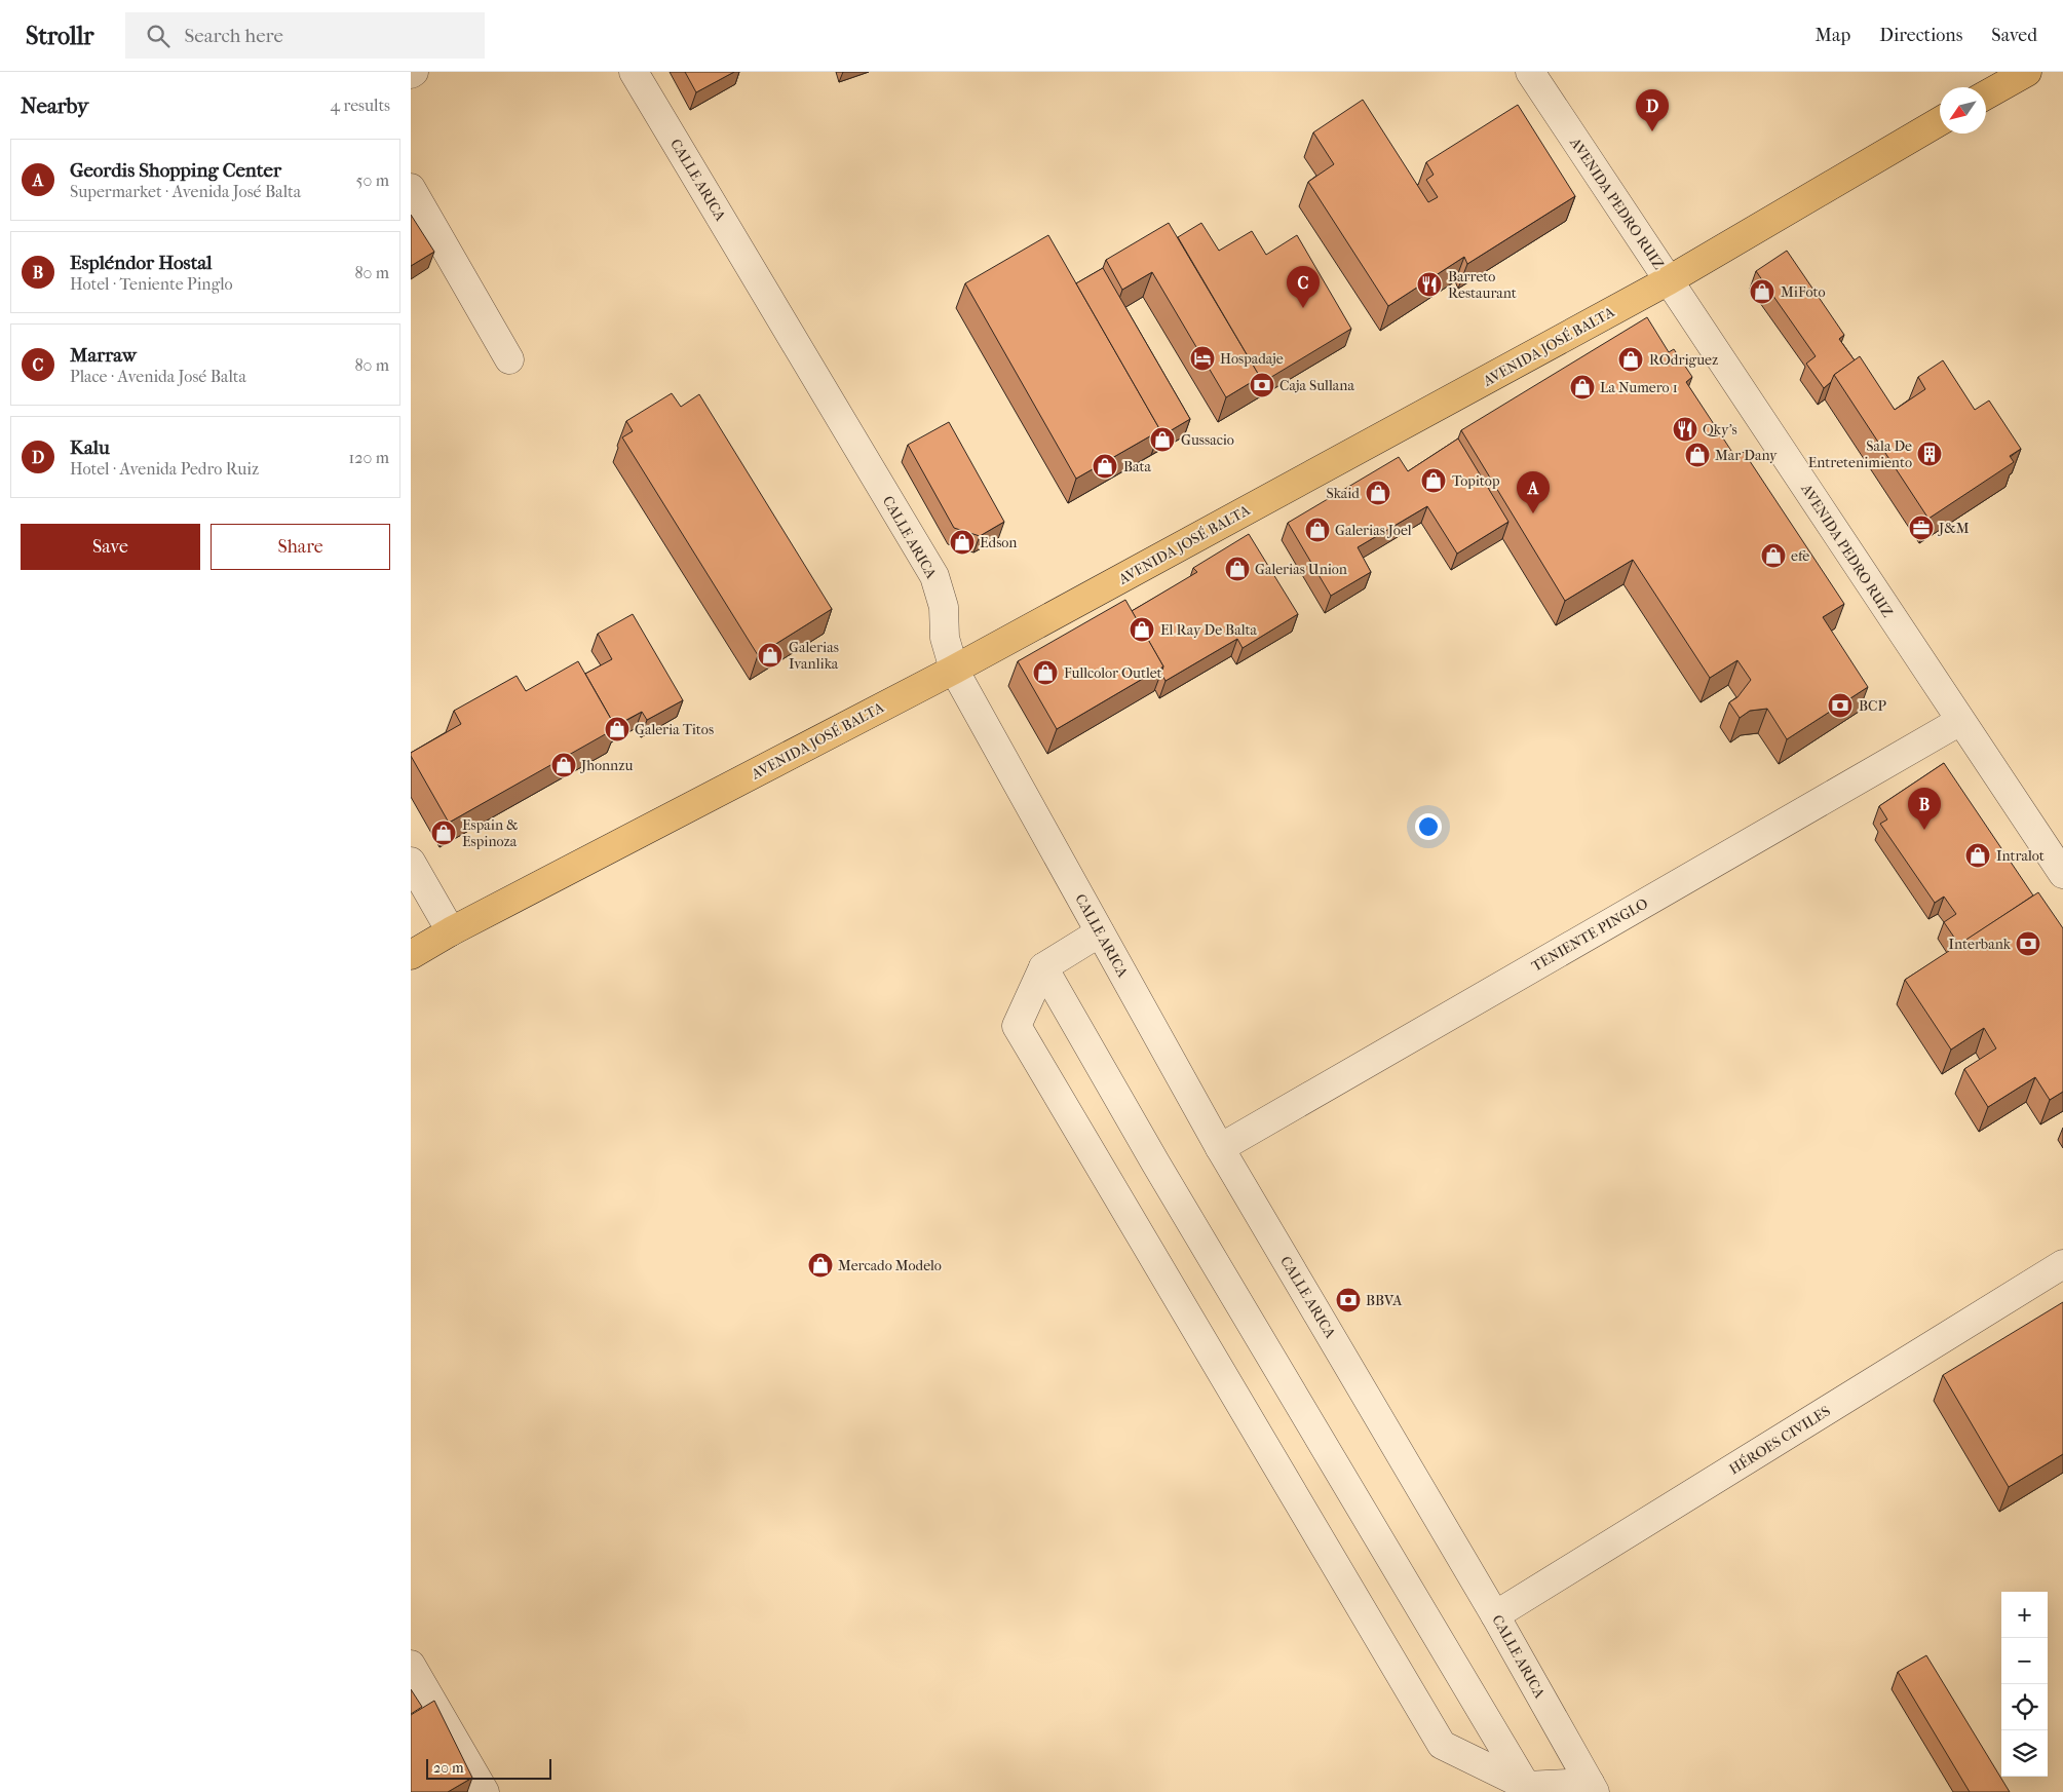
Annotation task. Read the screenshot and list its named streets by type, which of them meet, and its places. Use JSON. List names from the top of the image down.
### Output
{
  "streets": {
    "main road": ["AVENIDA JOSÉ BALTA"],
    "street": [
      "CALLE ARICA",
      "AVENIDA PEDRO RUIZ",
      "TENIENTE PINGLO",
      "HÉROES CIVILES"
    ]
  },
  "crossings": [
    ["CALLE ARICA", "AVENIDA JOSÉ BALTA"],
    ["CALLE ARICA", "TENIENTE PINGLO"],
    ["CALLE ARICA", "HÉROES CIVILES"],
    ["AVENIDA PEDRO RUIZ", "AVENIDA JOSÉ BALTA"],
    ["AVENIDA PEDRO RUIZ", "TENIENTE PINGLO"]
  ],
  "places": {
    "restaurant": ["Barreto Restaurant", "Qky's"],
    "shop": [
      "MiFoto",
      "ROdriguez",
      "La Numero 1",
      "Gussacio",
      "Mar Dany",
      "Bata",
      "Topitop",
      "Skaid",
      "Galerias Joel",
      "Edson",
      "efe",
      "Galerias Union",
      "El Ray De Balta",
      "Galerias Ivanlika",
      "Fullcolor Outlet",
      "Galeria Titos",
      "Jhonnzu",
      "Espain & Espinoza",
      "Intralot",
      "Mercado Modelo"
    ],
    "hotel": ["Hospadaje"],
    "bank": [
      "Caja Sullana",
      "BCP",
      "Interbank",
      "BBVA"
    ],
    "building": ["Sala De Entretenimiento"],
    "office": ["J&M"]
  },
  "scale_bar": "20 m",
  "north": "bottom left",
  "page": {
    "header": "Strollr",
    "search": "Search here",
    "nav": ["Map", "Directions", "Saved"],
    "heading": ["Nearby", "4 results"],
    "pins": [
      "D",
      "C",
      "A",
      "B"
    ],
    "list": [
      {
        "mark": "A",
        "name": "Geordis Shopping Center",
        "note": "Supermarket · Avenida José Balta",
        "value": "50 m"
      },
      {
        "mark": "B",
        "name": "Espléndor Hostal",
        "note": "Hotel · Teniente Pinglo",
        "value": "80 m"
      },
      {
        "mark": "C",
        "name": "Marraw",
        "note": "Place · Avenida José Balta",
        "value": "80 m"
      },
      {
        "mark": "D",
        "name": "Kalu",
        "note": "Hotel · Avenida Pedro Ruiz",
        "value": "120 m"
      }
    ],
    "buttons": ["Save", "Share"],
    "map_buttons": ["+", "−"],
    "scale": "20 m"
  }
}
